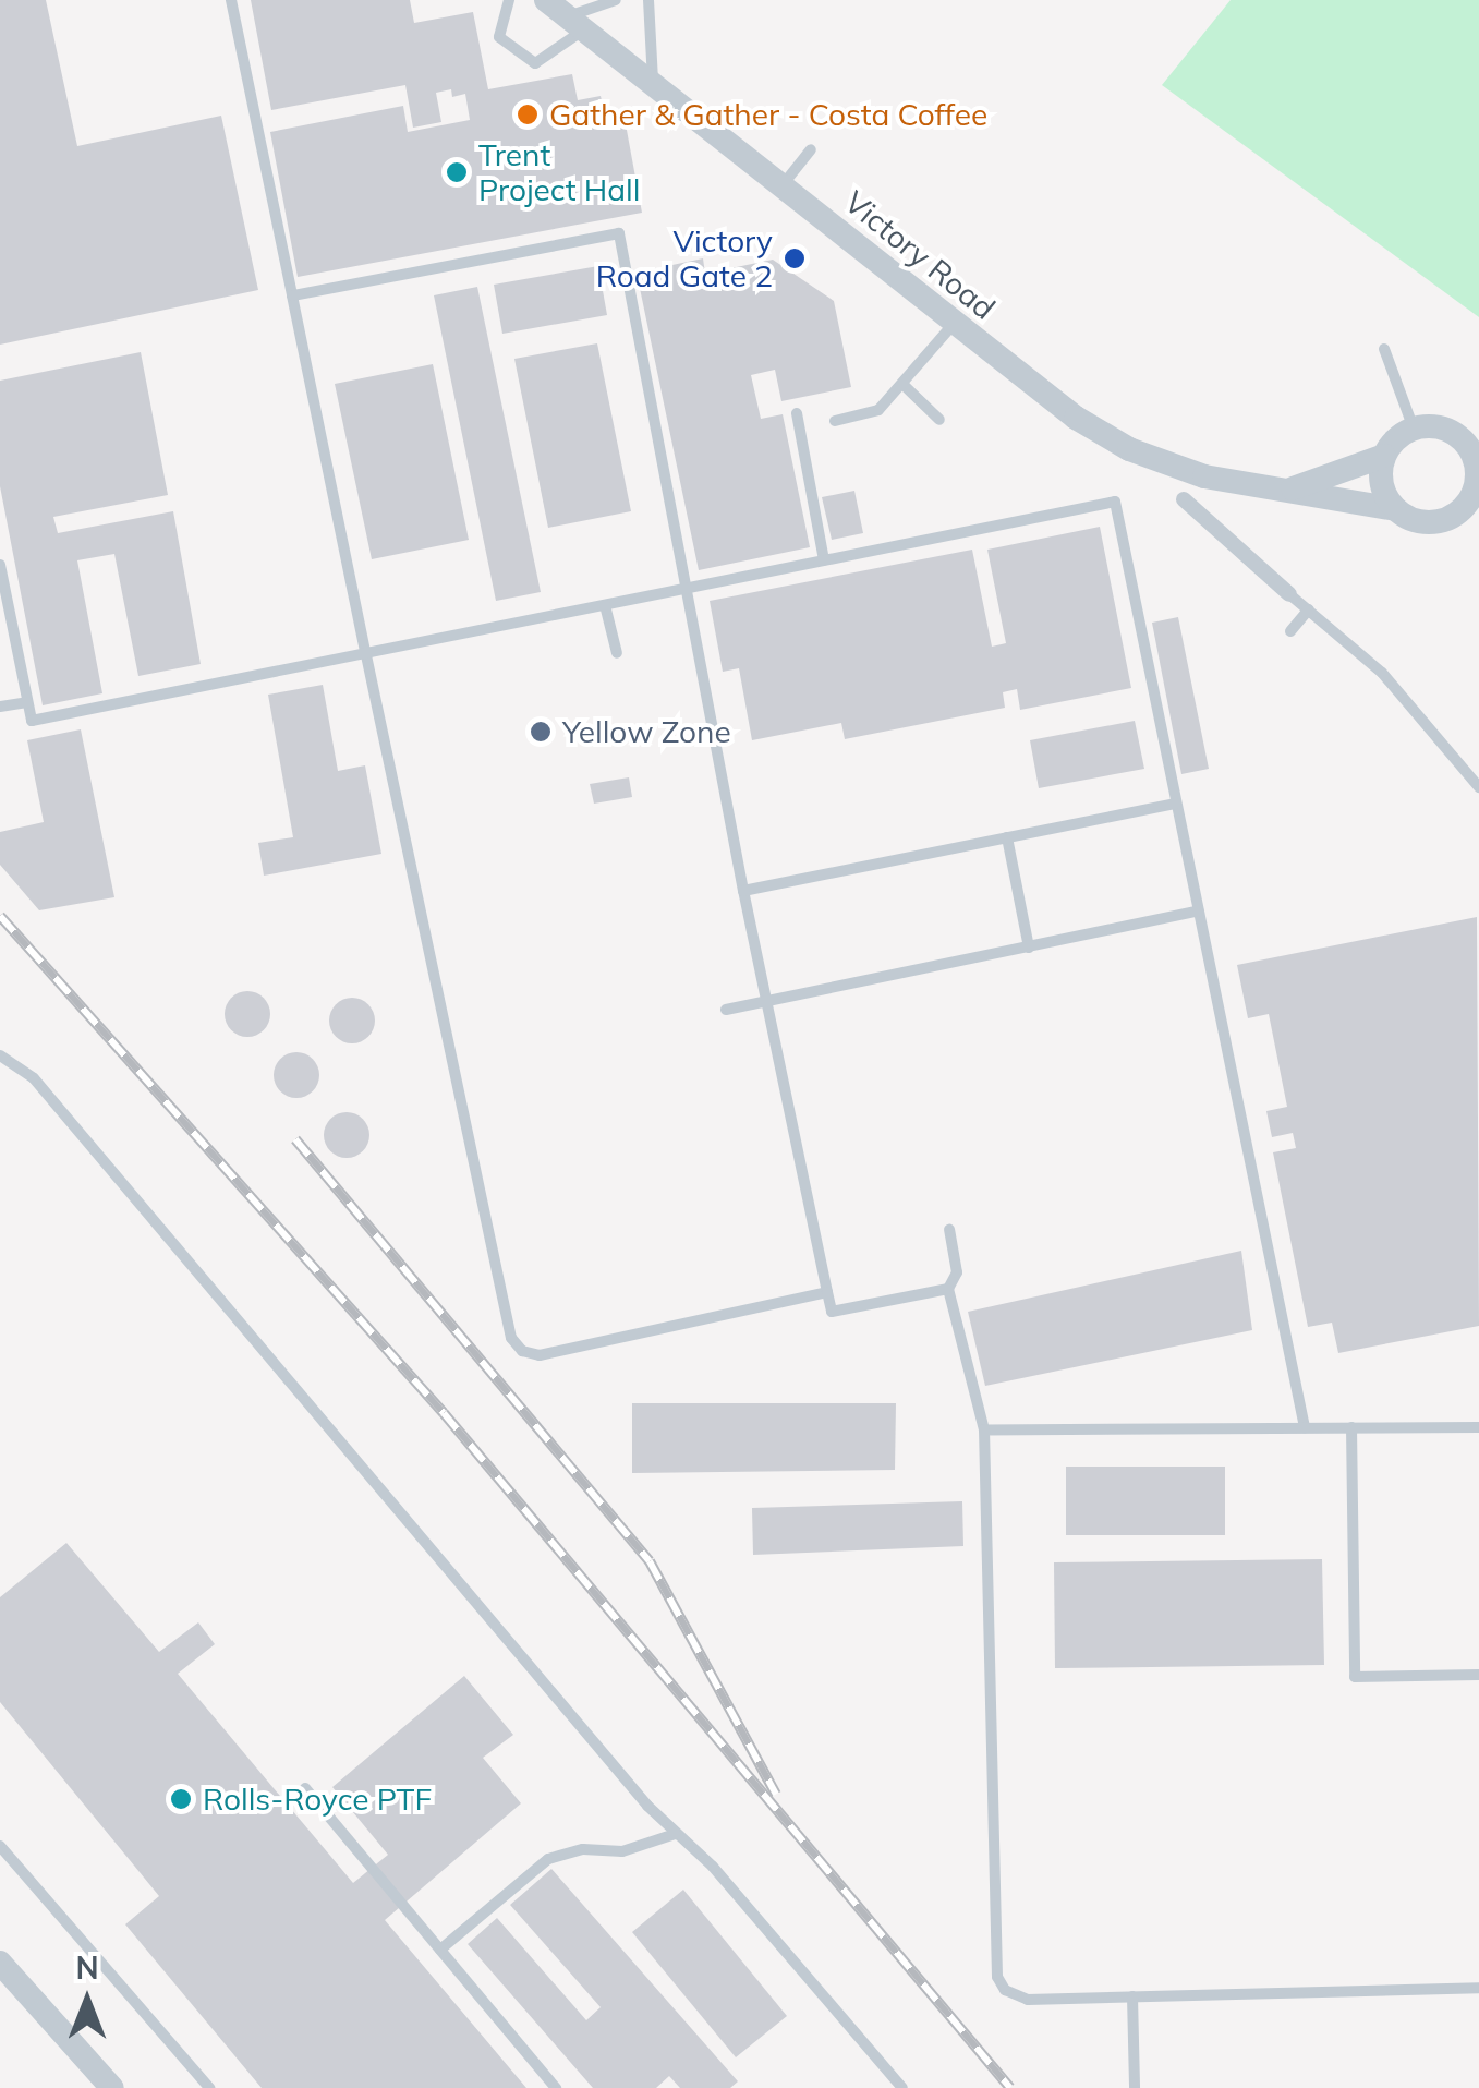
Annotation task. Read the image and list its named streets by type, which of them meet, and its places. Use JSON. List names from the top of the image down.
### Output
{
  "streets": {
    "street": ["Victory Road"]
  },
  "places": [
    "Gather & Gather - Costa Coffee",
    "Trent Project Hall",
    "Victory Road Gate 2",
    "Yellow Zone",
    "Rolls-Royce PTF"
  ],
  "north": "top"
}
